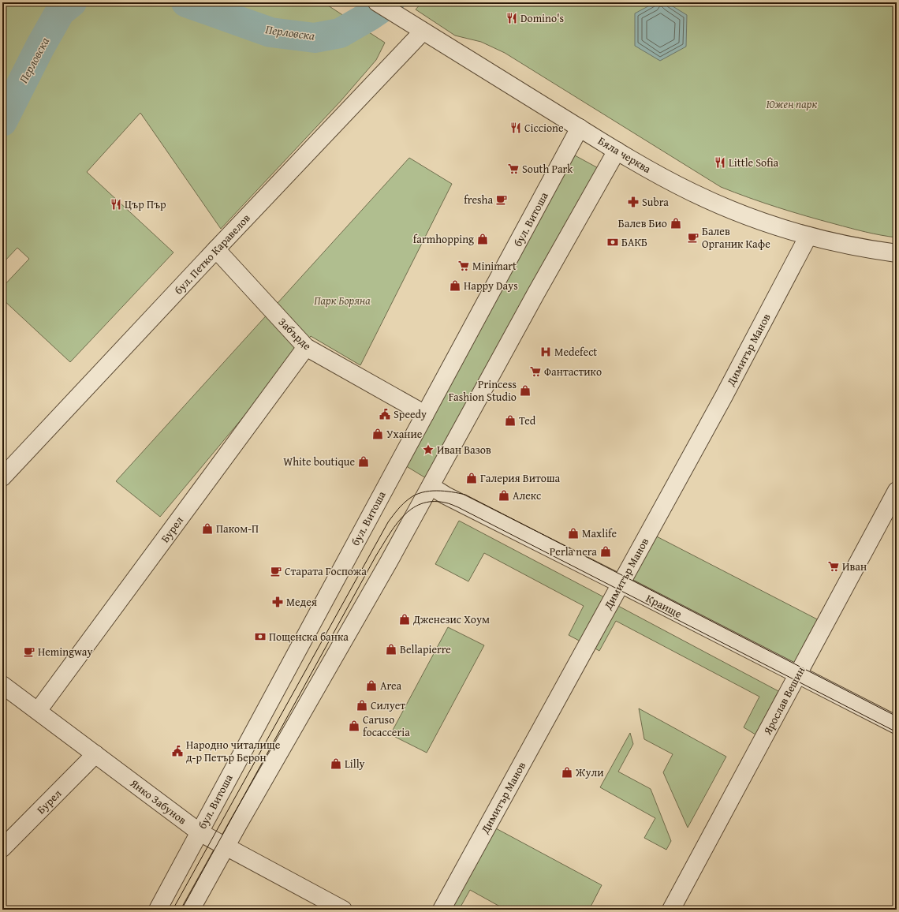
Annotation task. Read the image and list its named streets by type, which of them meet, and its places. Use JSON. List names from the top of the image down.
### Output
{
  "streets": {
    "street": [
      "Бяла черква",
      "бул. Витоша",
      "бул. Петко Каравелов",
      "Забърде",
      "Димитър Манов",
      "Бурел",
      "Краище",
      "Ярослав Вешин",
      "Янко Забунов"
    ]
  },
  "crossings": [
    ["Бяла черква", "бул. Витоша"],
    ["Бяла черква", "бул. Петко Каравелов"],
    ["Бяла черква", "Димитър Манов"],
    ["бул. Витоша", "Забърде"],
    ["бул. Витоша", "Янко Забунов"],
    ["бул. Петко Каравелов", "Забърде"],
    ["Забърде", "Бурел"],
    ["Димитър Манов", "Краище"],
    ["Бурел", "Янко Забунов"],
    ["Краище", "Ярослав Вешин"]
  ],
  "water": ["Перловска"],
  "parks": ["Южен парк", "Парк Боряна"],
  "places": {
    "restaurant": [
      "Domino's",
      "Ciccione",
      "Little Sofia",
      "Цър Пър"
    ],
    "supermarket": [
      "South Park",
      "Minimart",
      "Фантастико",
      "Иван"
    ],
    "cafe": [
      "fresha",
      "Балев Органик Кафе",
      "Старата Госпожа",
      "Hemingway"
    ],
    "pharmacy": ["Subra", "Медея"],
    "shop": [
      "Балев Био",
      "farmhopping",
      "Happy Days",
      "Princess Fashion Studio",
      "Ted",
      "Ухание",
      "White boutique",
      "Галерия Витоша",
      "Алекс",
      "Паком-П",
      "Maxlife",
      "Perla nera",
      "Дженезис Хоум",
      "Bellapierre",
      "Area",
      "Силует",
      "Caruso focacceria",
      "Lilly",
      "Жули"
    ],
    "bank": ["БАКБ", "Пощенска банка"],
    "hospital": ["Medefect"],
    "public building": ["Speedy", "Народно читалище д-р Петър Берон"],
    "place": ["Иван Вазов"]
  }
}
